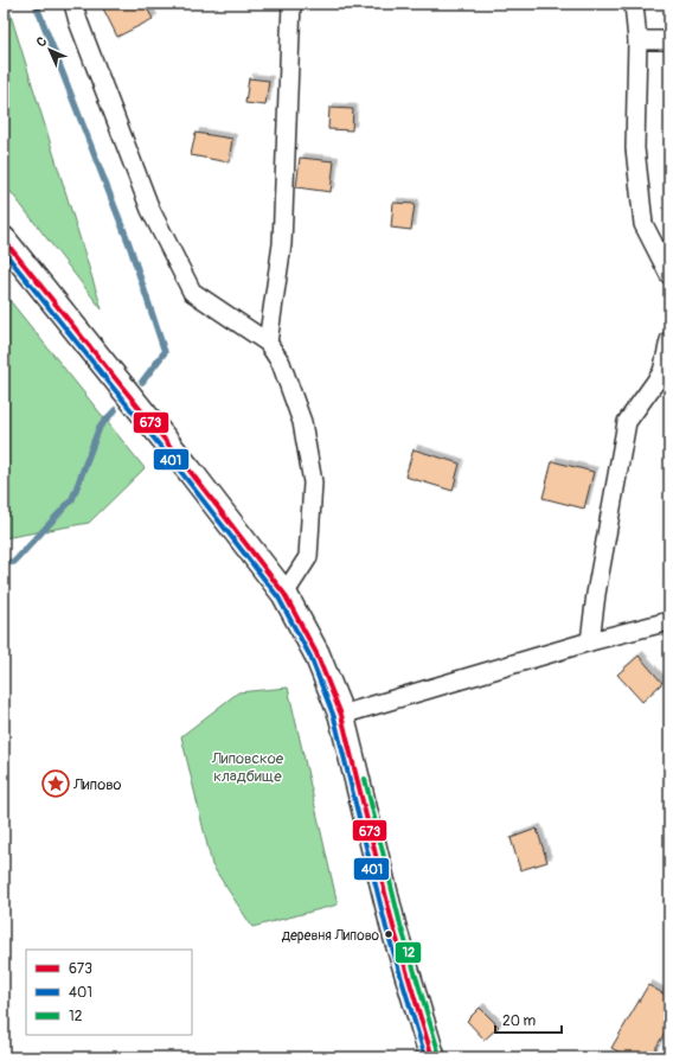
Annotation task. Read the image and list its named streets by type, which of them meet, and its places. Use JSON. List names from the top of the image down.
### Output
{
  "parks": ["Липовское кладбище"],
  "places": {
    "place": ["Липово"],
    "other": ["деревня Липово"]
  },
  "lines": ["transit line 673", "transit line 401", "transit line 12"],
  "legend": ["673", "401", "12"],
  "scale_bar": "20 m",
  "north": "top left"
}
